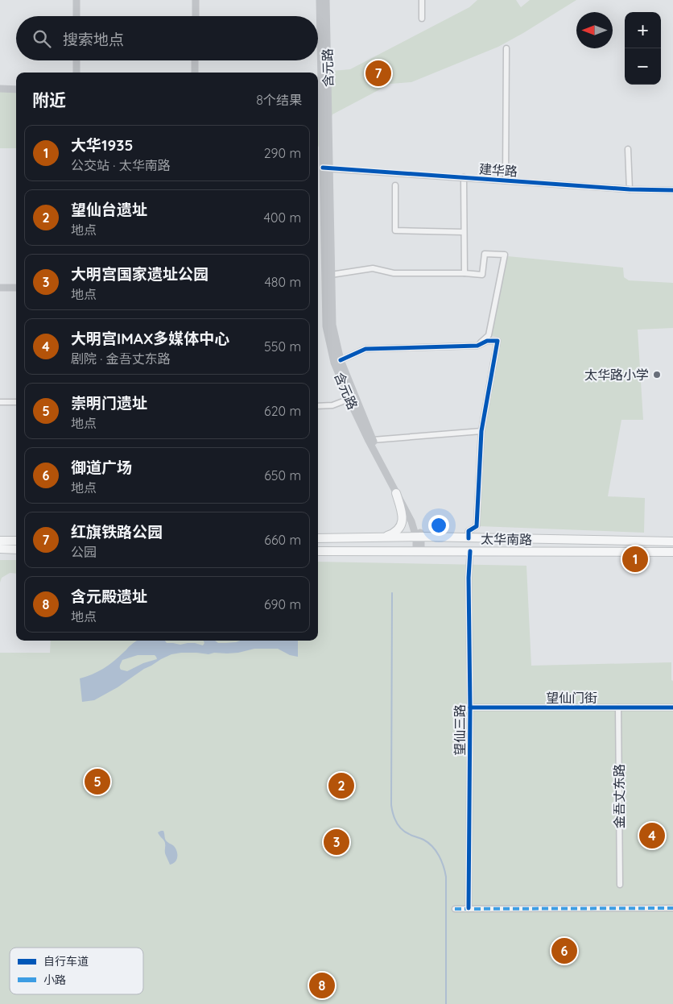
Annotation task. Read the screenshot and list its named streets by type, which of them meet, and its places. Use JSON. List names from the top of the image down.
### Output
{
  "streets": {
    "main road": ["含元路", "建华路", "太华南路"],
    "street": ["望仙门街", "望仙三路", "金吾丈东路"]
  },
  "crossings": [
    ["含元路", "建华路"],
    ["含元路", "太华南路"],
    ["太华南路", "望仙三路"],
    ["望仙门街", "望仙三路"],
    ["望仙门街", "金吾丈东路"]
  ],
  "places": ["太华路小学"],
  "legend": ["自行车道", "小路"],
  "north": "left",
  "page": {
    "map_buttons": ["+", "−"],
    "search": "搜索地点",
    "pins": [
      "7",
      "1",
      "5",
      "2",
      "4",
      "3",
      "6",
      "8"
    ],
    "heading": ["附近", "8个结果"],
    "list": [
      {
        "mark": "1",
        "name": "大华1935",
        "note": "公交站 · 太华南路",
        "value": "290 m"
      },
      {
        "mark": "2",
        "name": "望仙台遗址",
        "note": "地点",
        "value": "400 m"
      },
      {
        "mark": "3",
        "name": "大明宫国家遗址公园",
        "note": "地点",
        "value": "480 m"
      },
      {
        "mark": "4",
        "name": "大明宫IMAX多媒体中心",
        "note": "剧院 · 金吾丈东路",
        "value": "550 m"
      },
      {
        "mark": "5",
        "name": "崇明门遗址",
        "note": "地点",
        "value": "620 m"
      },
      {
        "mark": "6",
        "name": "御道广场",
        "note": "地点",
        "value": "650 m"
      },
      {
        "mark": "7",
        "name": "红旗铁路公园",
        "note": "公园",
        "value": "660 m"
      },
      {
        "mark": "8",
        "name": "含元殿遗址",
        "note": "地点",
        "value": "690 m"
      }
    ]
  }
}
